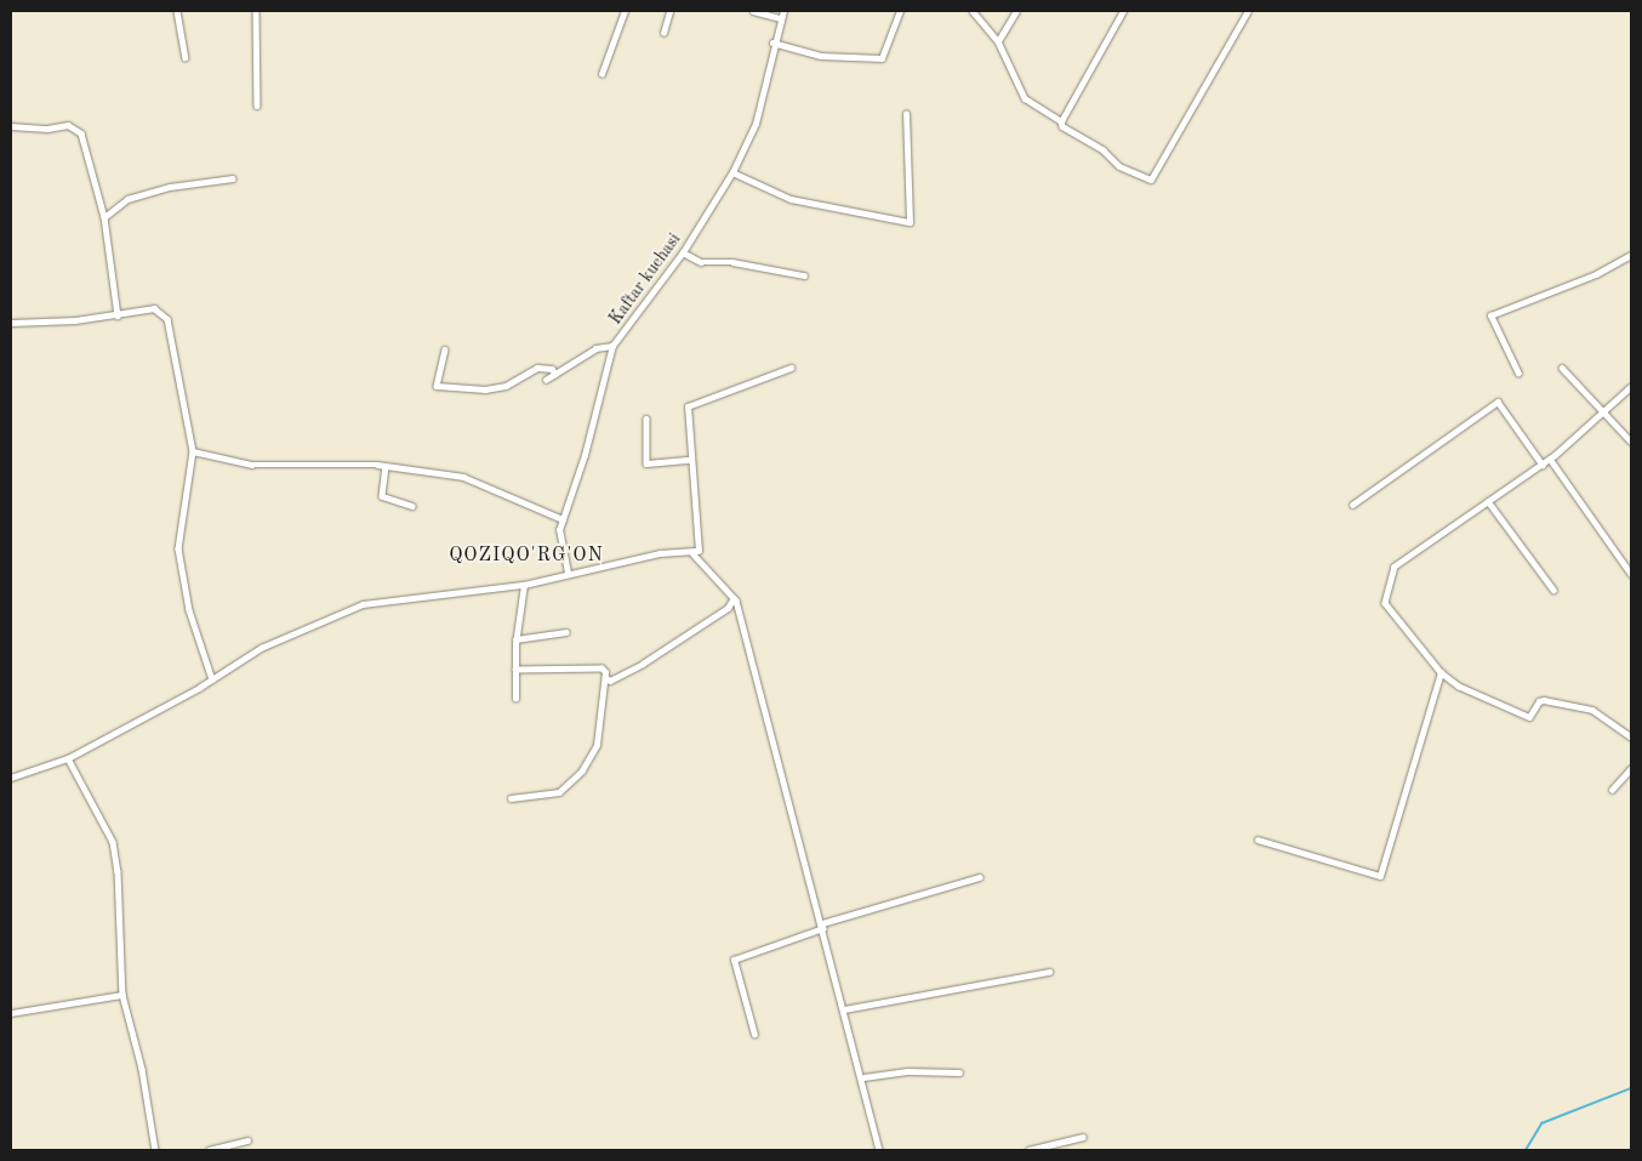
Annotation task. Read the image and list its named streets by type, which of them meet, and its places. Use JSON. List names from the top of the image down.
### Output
{
  "streets": {
    "street": ["Kaftar kuchasi"]
  },
  "districts": ["QOZIQO'RG'ON"]
}
